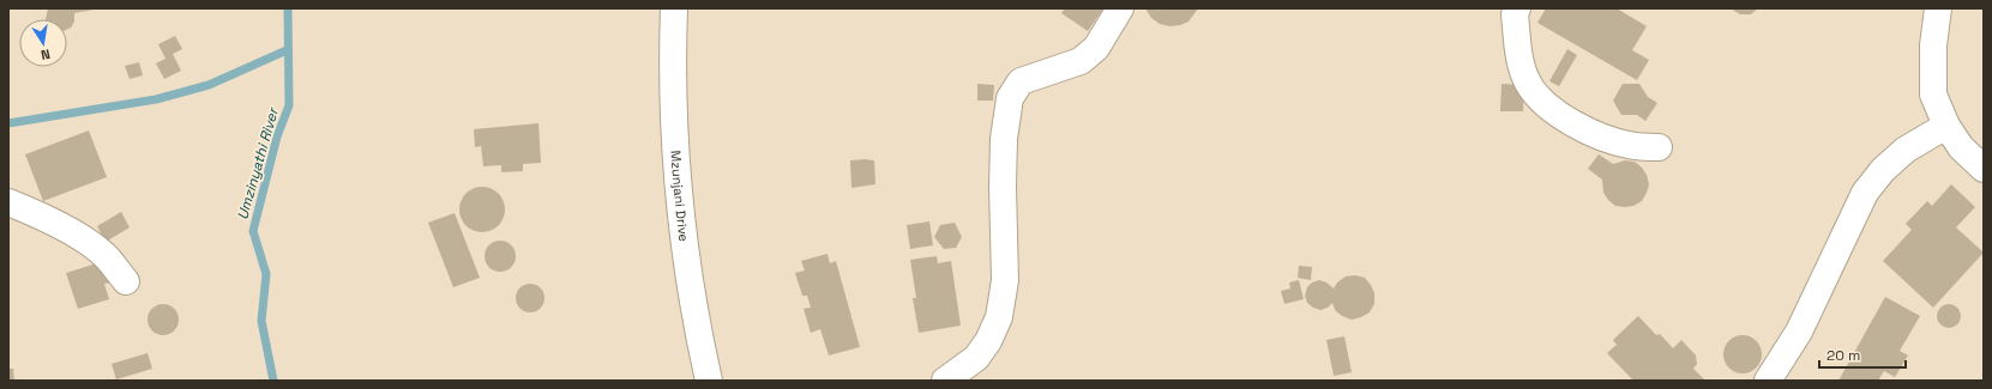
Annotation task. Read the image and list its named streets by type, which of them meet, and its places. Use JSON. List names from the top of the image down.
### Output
{
  "streets": {
    "street": ["Mzunjani Drive"]
  },
  "water": ["Umzinyathi River"],
  "scale_bar": "20 m",
  "north": "bottom"
}
